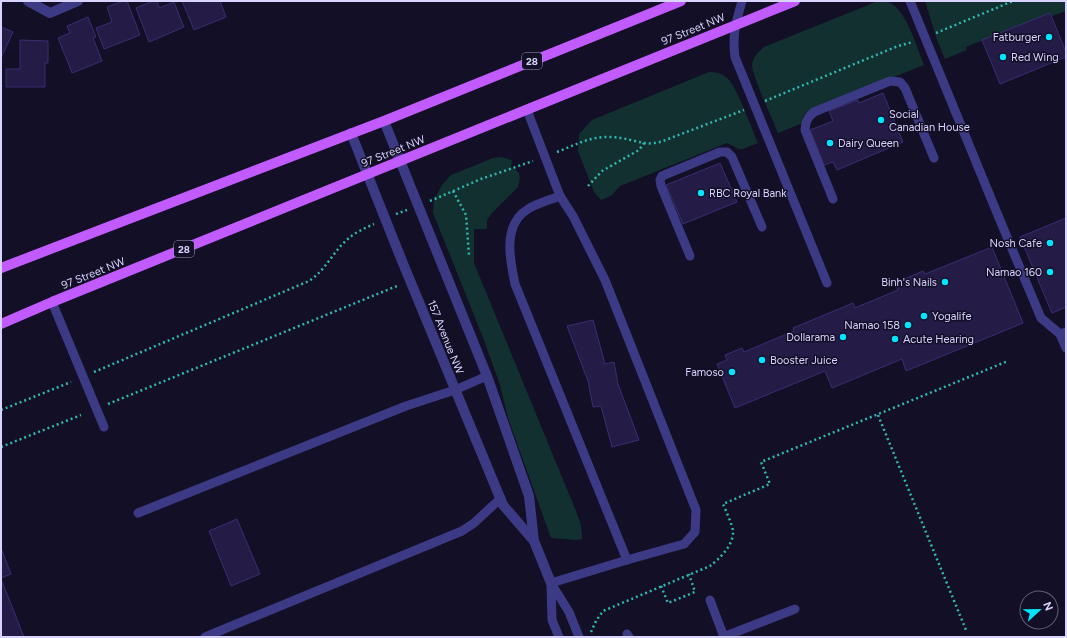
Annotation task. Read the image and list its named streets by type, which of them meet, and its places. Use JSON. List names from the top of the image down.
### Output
{
  "streets": {
    "main road": ["97 Street NW", "28"],
    "street": ["157 Avenue NW"]
  },
  "crossings": [
    ["97 Street NW", "157 Avenue NW"],
    ["28", "157 Avenue NW"]
  ],
  "places": [
    "Fatburger",
    "Red Wing",
    "Social Canadian House",
    "Dairy Queen",
    "RBC Royal Bank",
    "Nosh Cafe",
    "Namao 160",
    "Binh's Nails",
    "Yogalife",
    "Namao 158",
    "Dollarama",
    "Acute Hearing",
    "Booster Juice",
    "Famoso"
  ],
  "north": "right"
}
